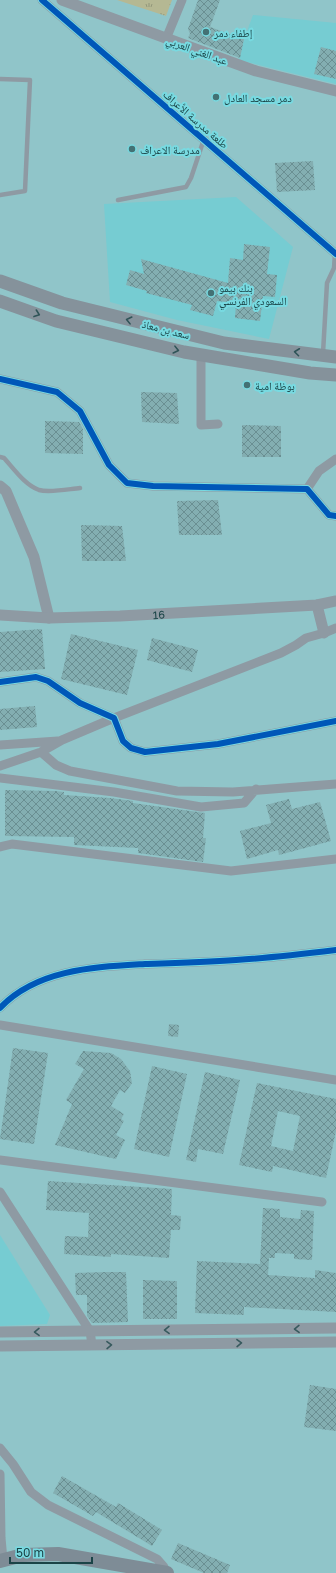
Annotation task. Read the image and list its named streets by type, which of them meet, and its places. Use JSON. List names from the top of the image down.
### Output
{
  "streets": {
    "main road": ["سعد بن معاذ"],
    "street": ["عبد الغني العربي", "طلعة مدرسة الأعراف", "16"]
  },
  "places": [
    "إطفاء دمر",
    "دمر مسجد العادل",
    "مدرسة الاعراف",
    "بنك بيمو السعودي الفرنسي",
    "بوظة امية"
  ],
  "scale_bar": "50 m"
}
